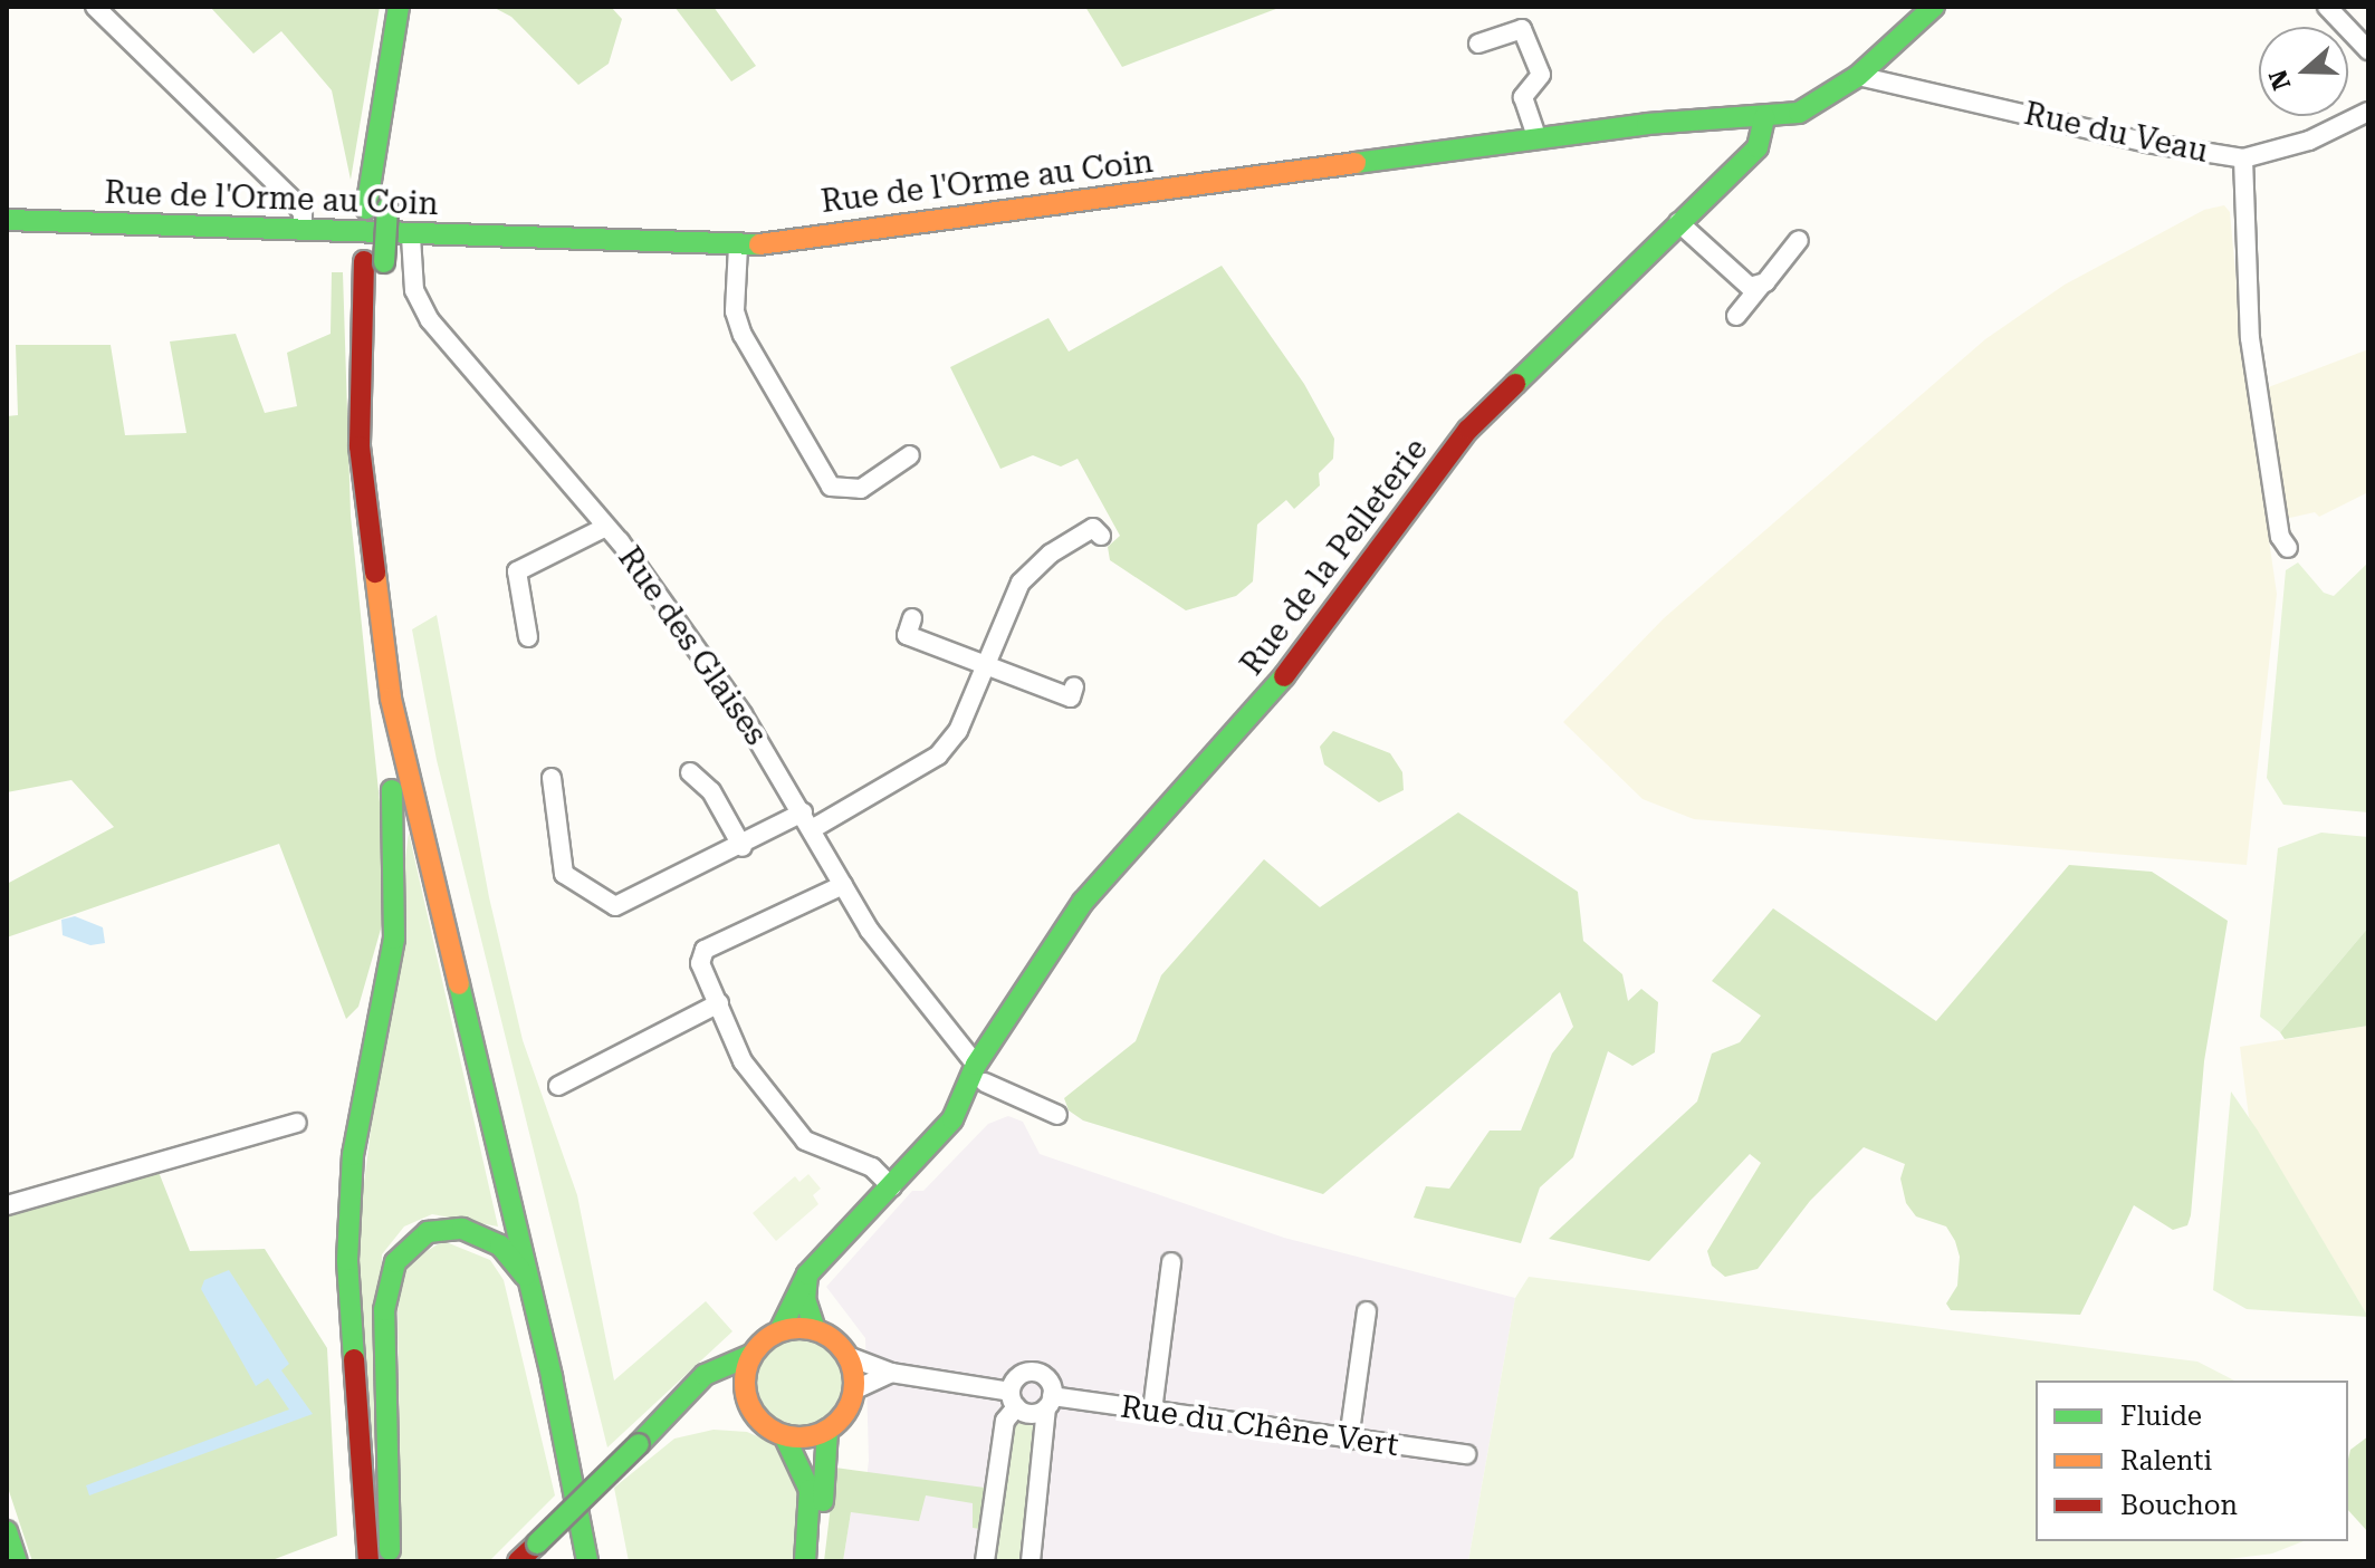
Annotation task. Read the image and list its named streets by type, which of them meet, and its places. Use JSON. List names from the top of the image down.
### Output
{
  "streets": {
    "main road": ["Rue de l'Orme au Coin", "Rue de la Pelleterie"],
    "street": ["Rue du Veau", "Rue des Glaises", "Rue du Chêne Vert"]
  },
  "crossings": [
    ["Rue du Veau", "Rue de l'Orme au Coin"],
    ["Rue de l'Orme au Coin", "Rue de la Pelleterie"],
    ["Rue de l'Orme au Coin", "Rue des Glaises"],
    ["Rue de la Pelleterie", "Rue des Glaises"]
  ],
  "legend": ["Fluide", "Ralenti", "Bouchon"],
  "north": "left"
}
